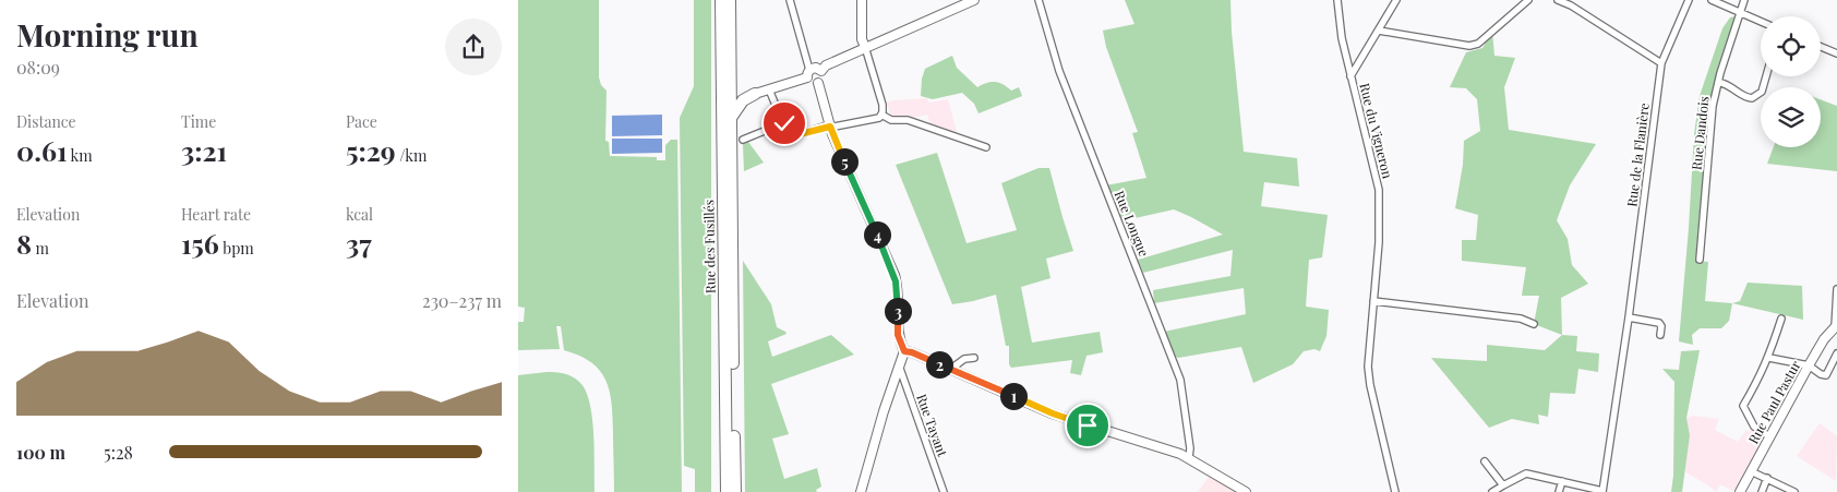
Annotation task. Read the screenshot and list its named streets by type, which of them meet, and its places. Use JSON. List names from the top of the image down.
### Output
{
  "streets": {
    "highway": ["Rue des Fusillés"],
    "street": [
      "Rue du Vigneron",
      "Rue Dandois",
      "Rue de la Flanière",
      "Rue Longue",
      "Rue Paul Pastur",
      "Rue Tayant"
    ]
  },
  "page": {
    "heading": ["Morning run", "08:09"],
    "stats": [
      ["Distance", "0.61 km"],
      ["Time", "3:21"],
      ["Pace", "5:29 /km"],
      ["Elevation", "8 m"],
      ["Heart rate", "156 bpm"],
      ["kcal", "37"]
    ],
    "pins": [
      "5",
      "4",
      "3",
      "2",
      "1"
    ],
    "chart": ["Elevation", "230–237 m"],
    "list": [
      {
        "name": "100 m",
        "note": "5:28"
      }
    ]
  }
}
